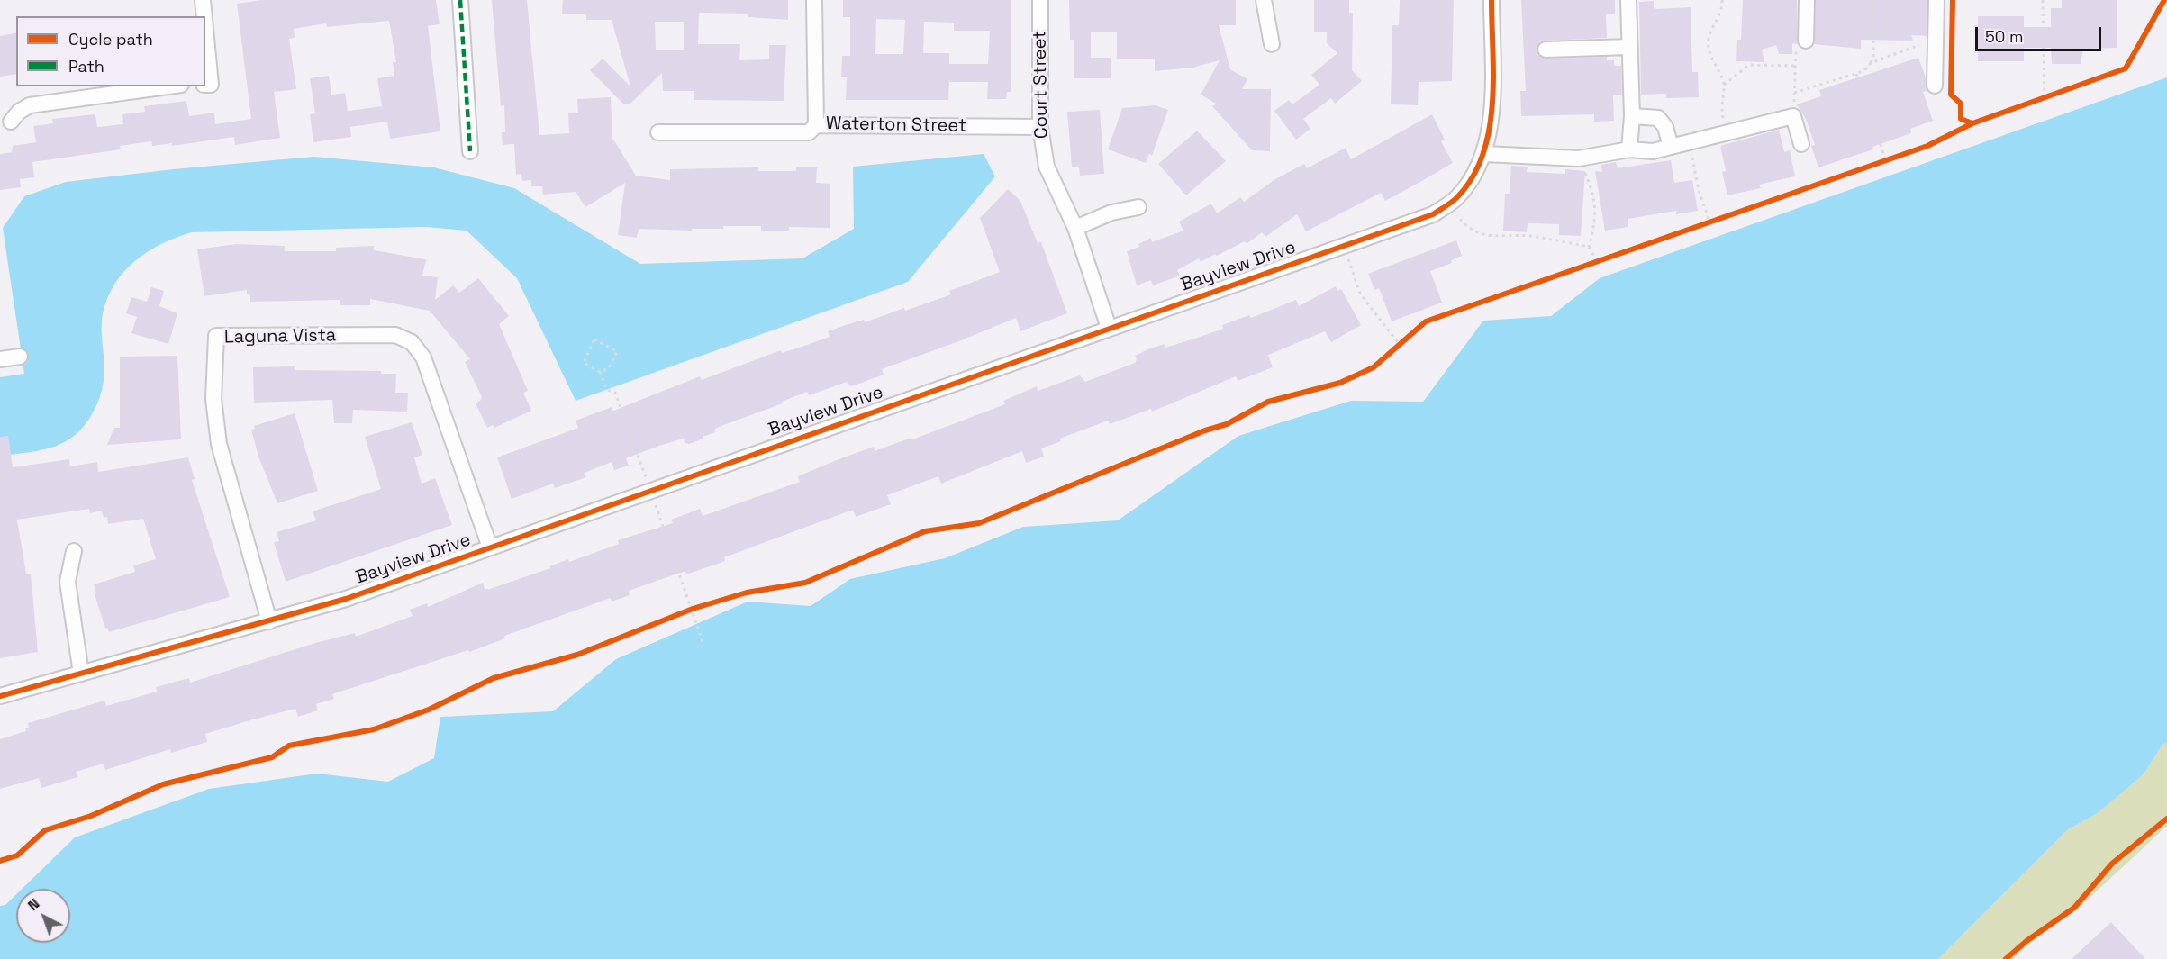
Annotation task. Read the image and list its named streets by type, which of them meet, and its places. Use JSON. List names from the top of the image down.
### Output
{
  "streets": {
    "street": [
      "Court Street",
      "Waterton Street",
      "Bayview Drive",
      "Laguna Vista"
    ]
  },
  "crossings": [
    ["Court Street", "Waterton Street"],
    ["Court Street", "Bayview Drive"],
    ["Bayview Drive", "Laguna Vista"]
  ],
  "legend": ["Cycle path", "Path"],
  "scale_bar": "50 m",
  "north": "top left"
}
